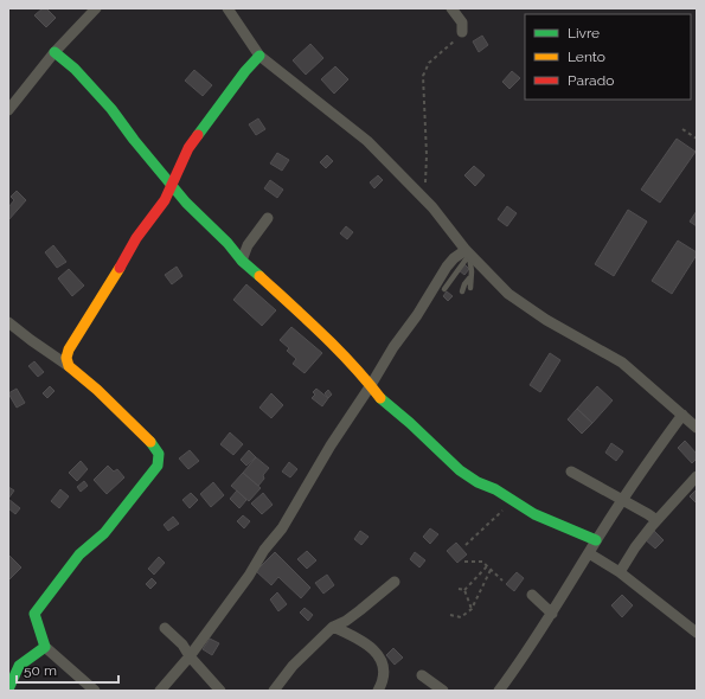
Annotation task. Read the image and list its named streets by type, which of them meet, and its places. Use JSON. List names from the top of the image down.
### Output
{
  "legend": ["Livre", "Lento", "Parado"],
  "scale_bar": "50 m"
}
